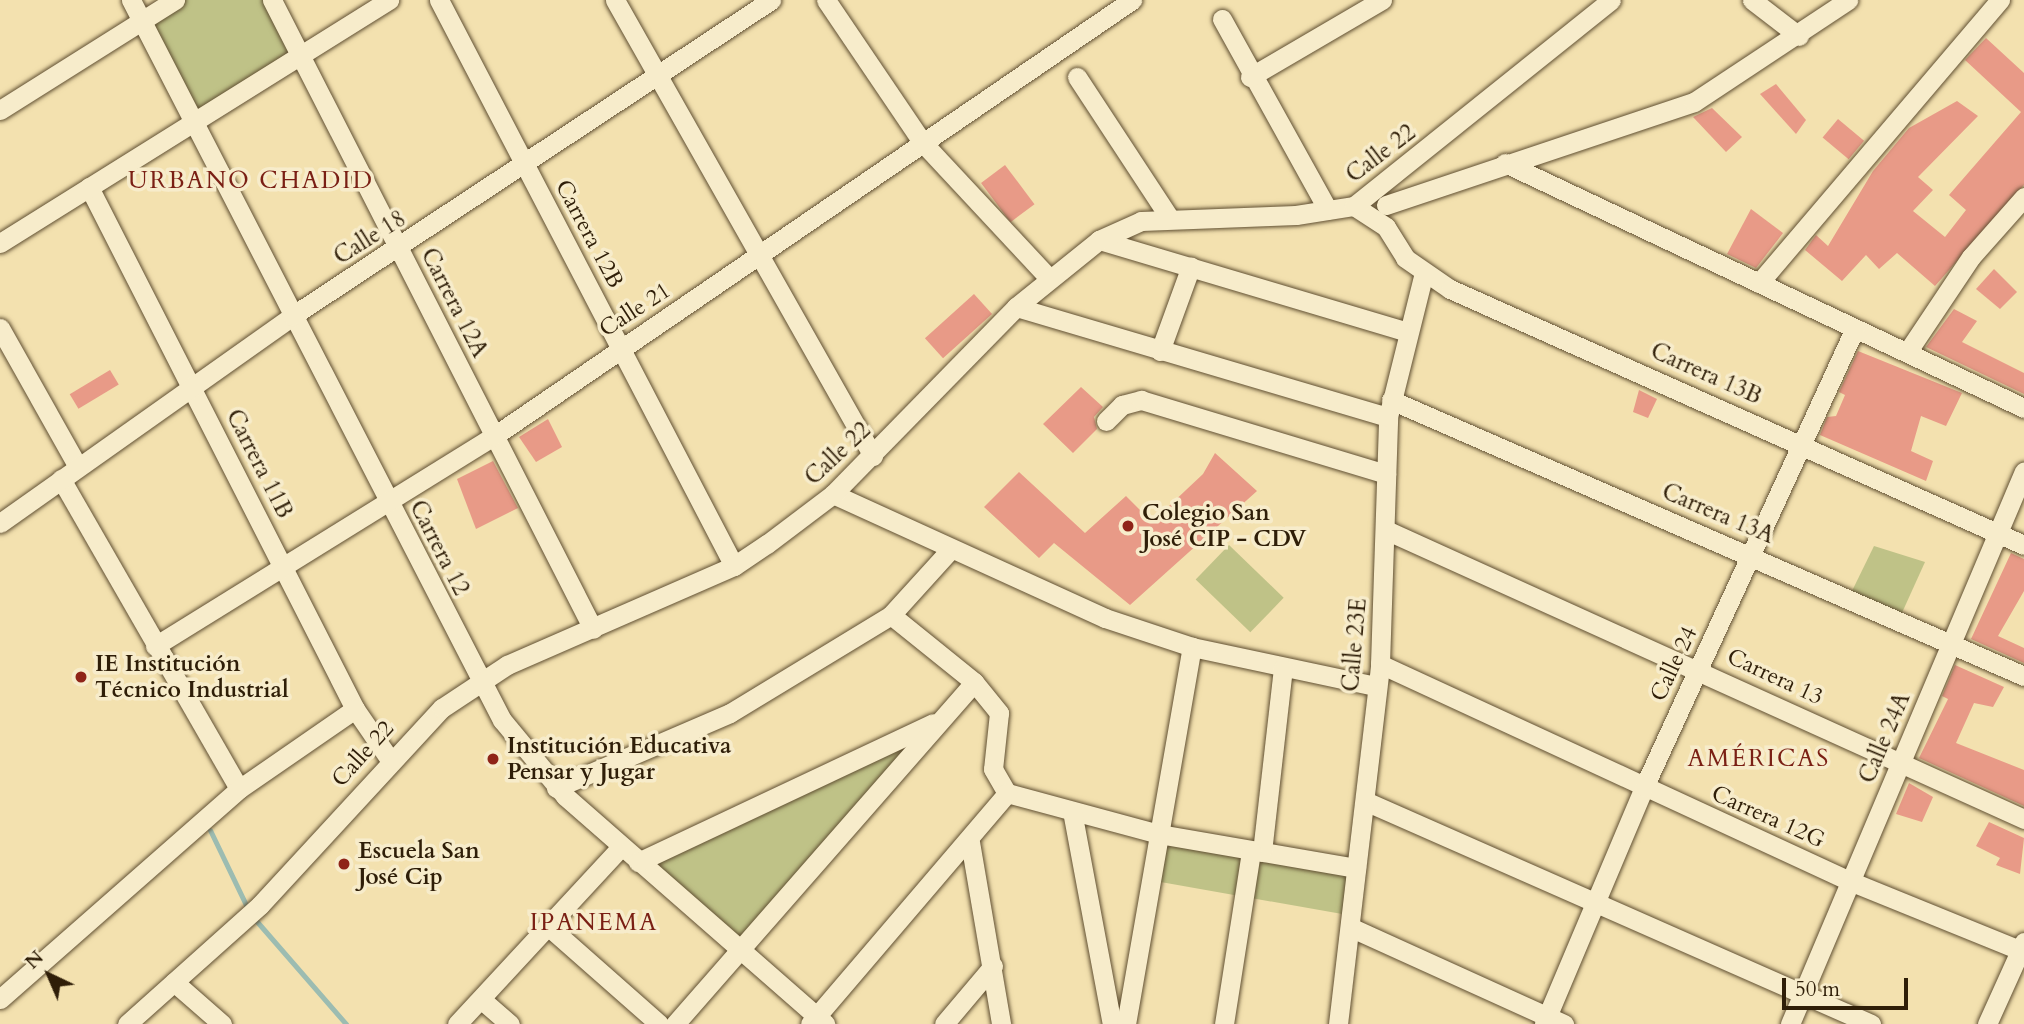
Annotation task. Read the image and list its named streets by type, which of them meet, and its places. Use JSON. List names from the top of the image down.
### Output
{
  "streets": {
    "street": [
      "Calle 22",
      "Carrera 12B",
      "Calle 18",
      "Carrera 12A",
      "Calle 21",
      "Carrera 13B",
      "Carrera 11B",
      "Carrera 13A",
      "Carrera 12",
      "Calle 23E",
      "Calle 24",
      "Carrera 13",
      "Calle 24A",
      "Carrera 12G"
    ]
  },
  "crossings": [
    ["Calle 22", "Carrera 12B"],
    ["Calle 22", "Carrera 12A"],
    ["Calle 22", "Carrera 13B"],
    ["Calle 22", "Carrera 11B"],
    ["Calle 22", "Carrera 12"],
    ["Carrera 12B", "Calle 18"],
    ["Carrera 12B", "Calle 21"],
    ["Calle 18", "Carrera 12A"],
    ["Calle 18", "Carrera 11B"],
    ["Calle 18", "Carrera 12"],
    ["Carrera 12A", "Calle 21"],
    ["Calle 21", "Carrera 11B"],
    ["Calle 21", "Carrera 12"],
    ["Carrera 13B", "Calle 23E"],
    ["Carrera 13B", "Calle 24"],
    ["Carrera 13B", "Calle 24A"],
    ["Carrera 13A", "Calle 23E"],
    ["Carrera 13A", "Calle 24"],
    ["Carrera 13A", "Calle 24A"],
    ["Calle 23E", "Carrera 13"],
    ["Calle 23E", "Carrera 12G"],
    ["Calle 24", "Carrera 13"],
    ["Calle 24", "Carrera 12G"],
    ["Carrera 13", "Calle 24A"],
    ["Calle 24A", "Carrera 12G"]
  ],
  "districts": ["URBANO CHADID", "AMÉRICAS", "IPANEMA"],
  "places": [
    "Colegio San José CIP - CDV",
    "IE Institución Técnico Industrial",
    "Institución Educativa Pensar y Jugar",
    "Escuela San José Cip"
  ],
  "scale_bar": "50 m",
  "north": "top left"
}
